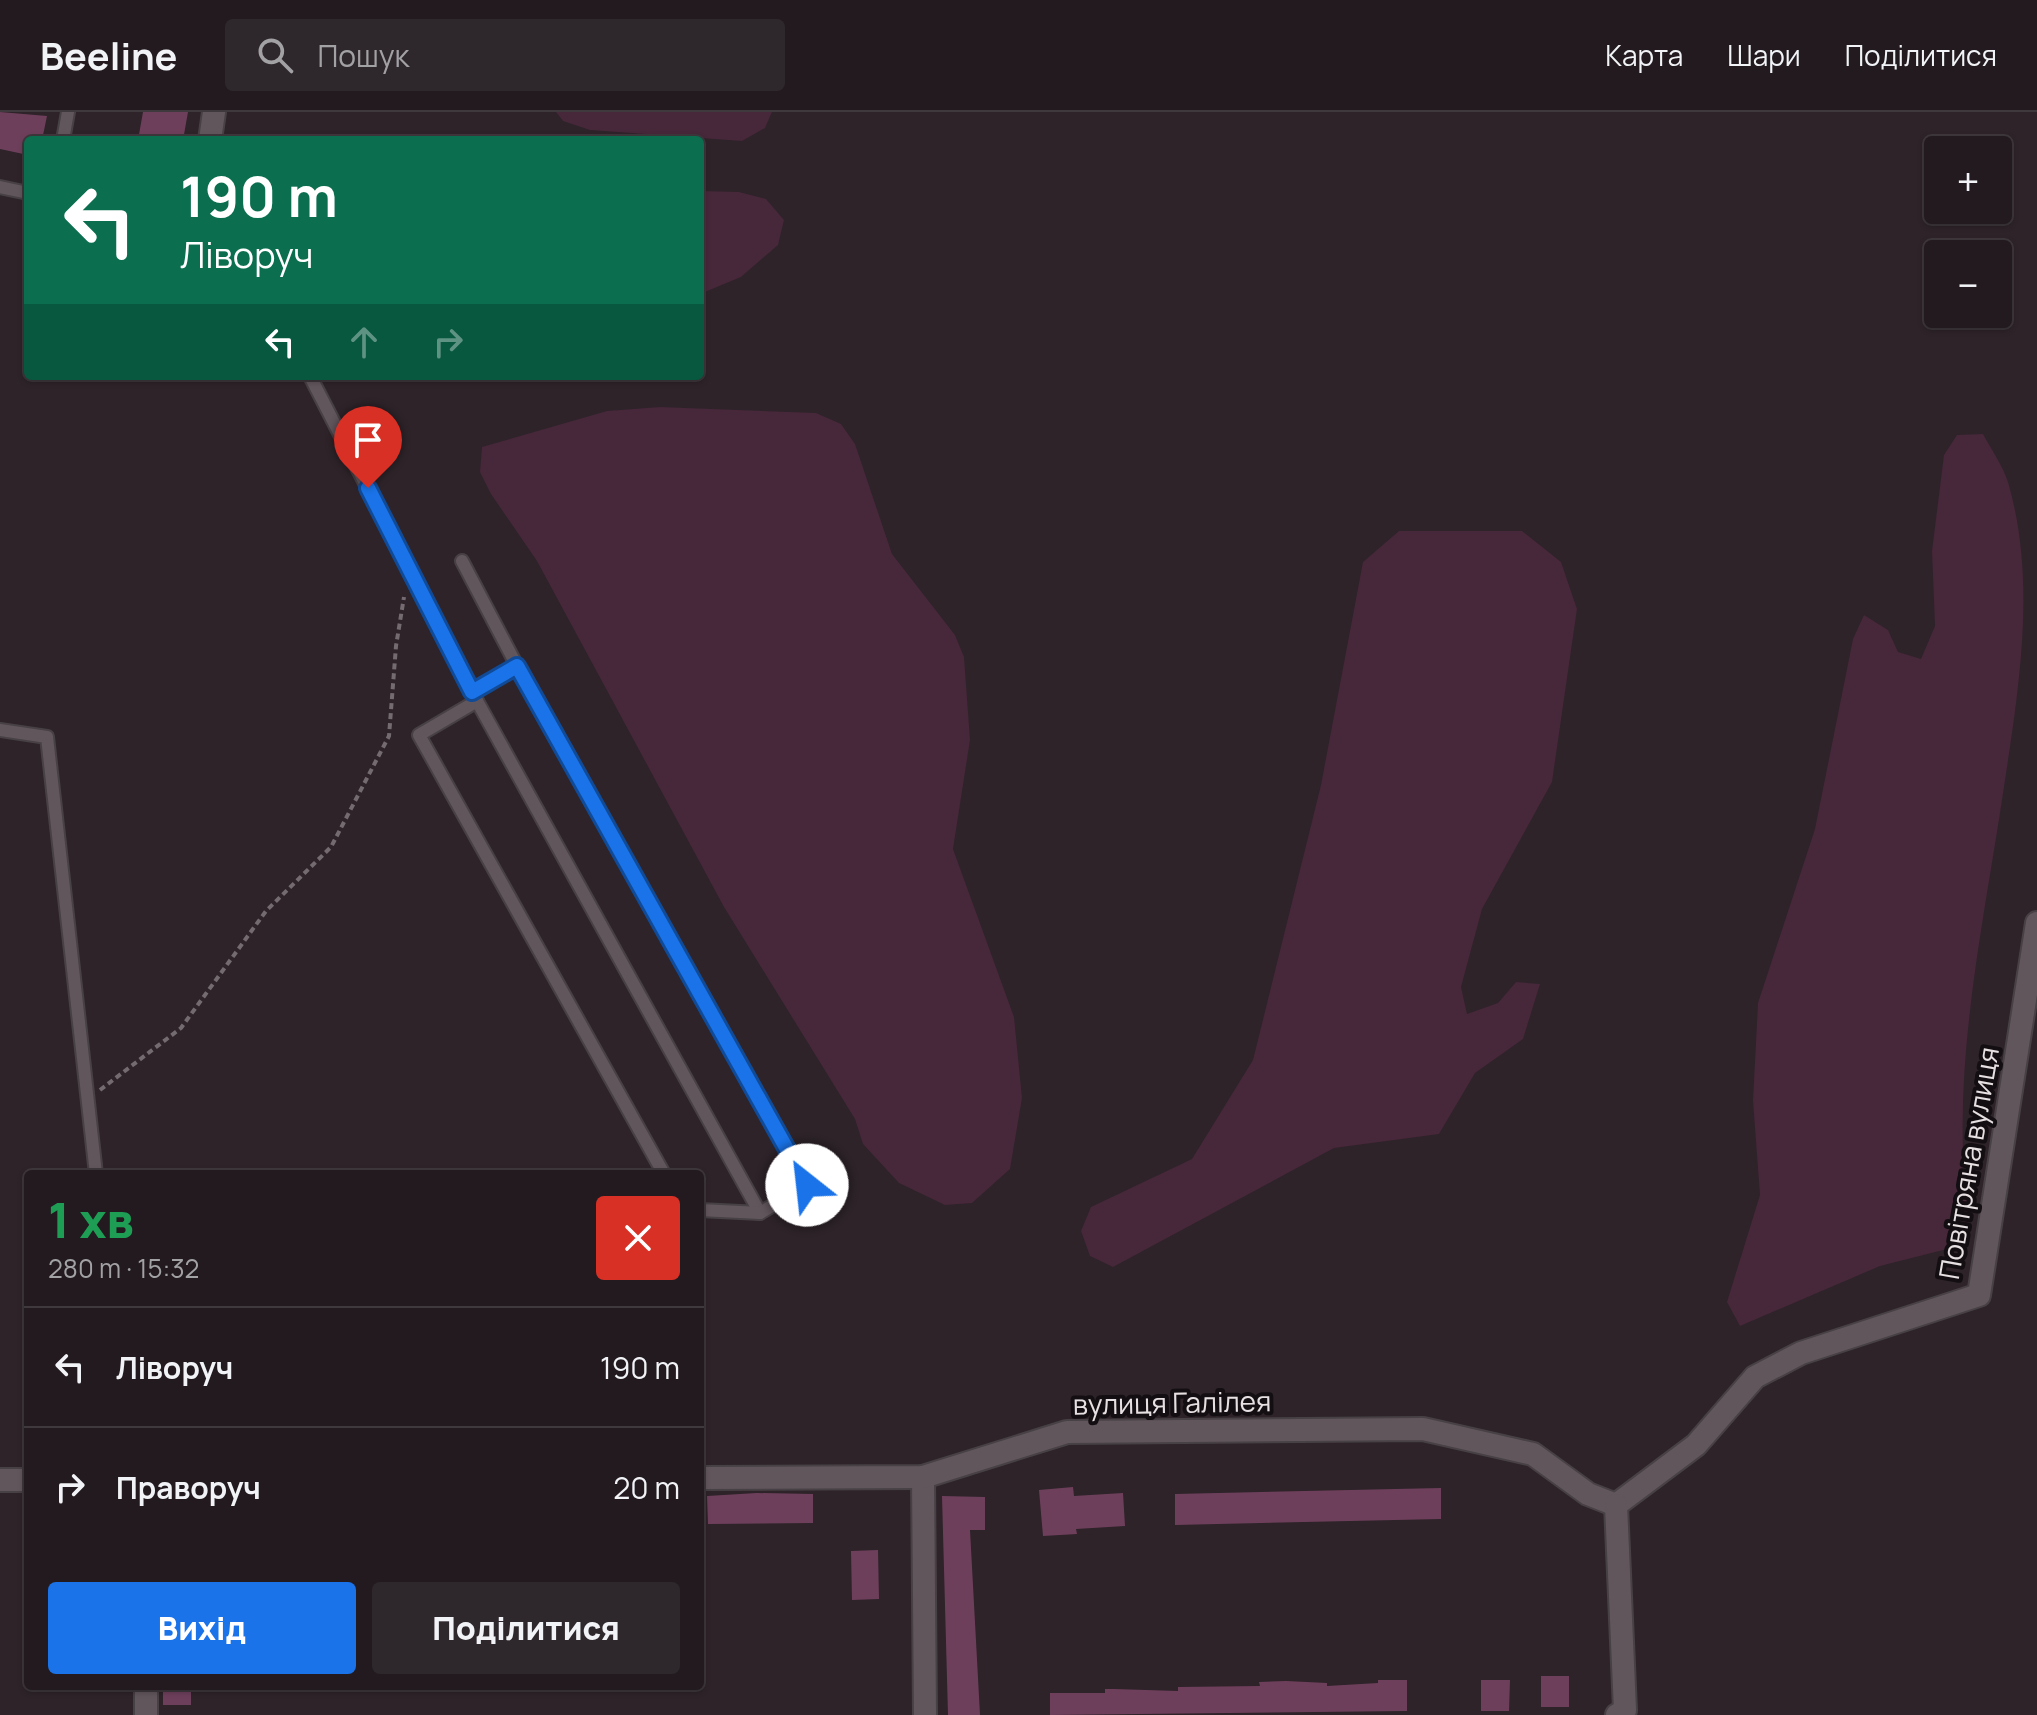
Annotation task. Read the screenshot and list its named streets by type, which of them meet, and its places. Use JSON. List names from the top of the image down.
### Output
{
  "streets": {
    "street": ["Повітряна вулиця", "вулиця Галілея"]
  },
  "crossings": [
    ["Повітряна вулиця", "вулиця Галілея"]
  ],
  "page": {
    "header": "Beeline",
    "search": "Пошук",
    "nav": ["Карта", "Шари", "Поділитися"],
    "map_buttons": ["+", "−"],
    "turn": ["190 m", "Ліворуч"],
    "heading": ["1 хв", "280 m · 15:32"],
    "list": [
      {
        "name": "Ліворуч",
        "value": "190 m"
      },
      {
        "name": "Праворуч",
        "value": "20 m"
      }
    ],
    "buttons": ["Вихід", "Поділитися"]
  }
}
